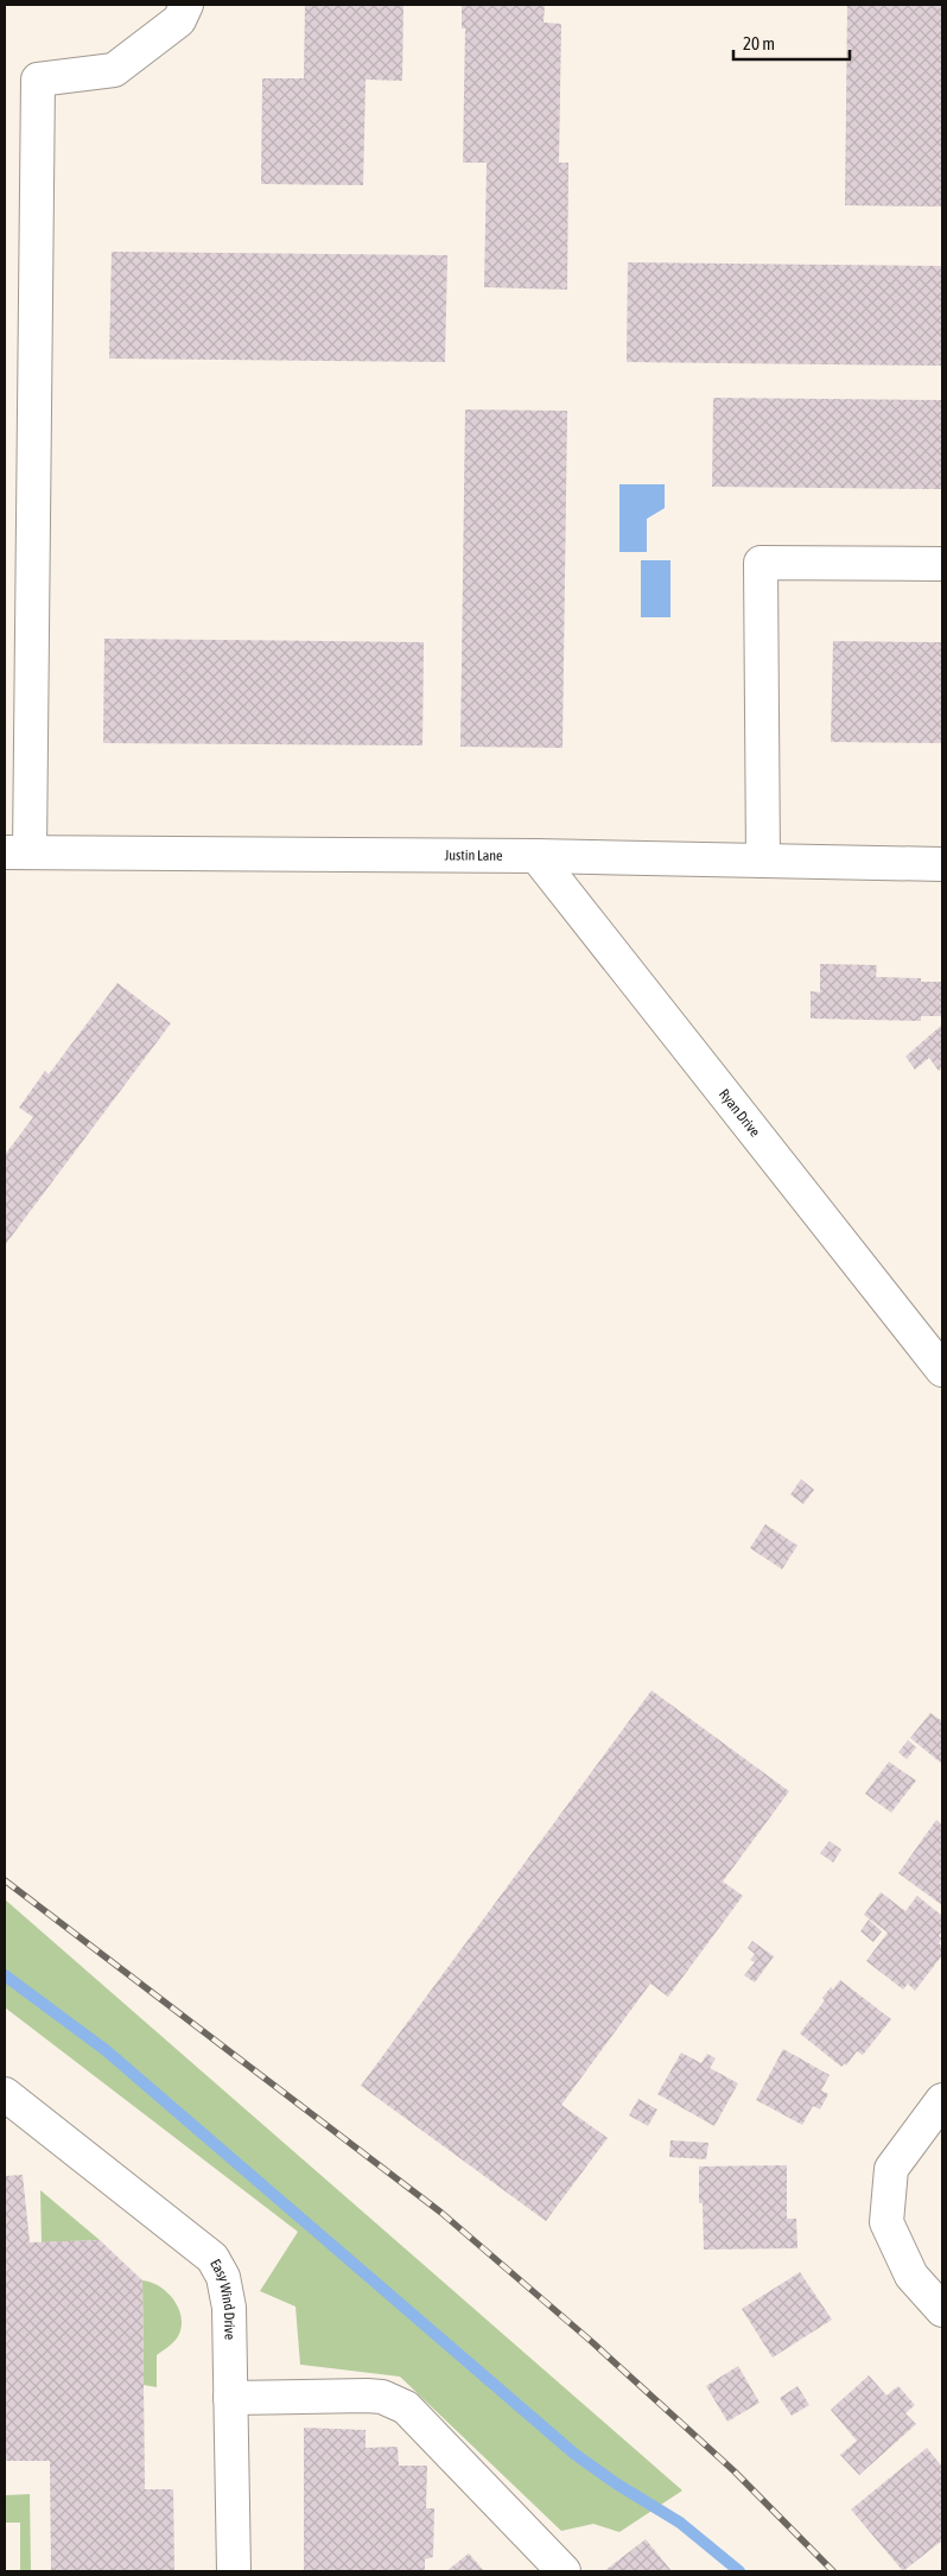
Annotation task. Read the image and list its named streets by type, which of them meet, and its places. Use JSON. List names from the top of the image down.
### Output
{
  "streets": {
    "street": ["Justin Lane", "Ryan Drive", "Easy Wind Drive"]
  },
  "crossings": [
    ["Justin Lane", "Ryan Drive"]
  ],
  "scale_bar": "20 m"
}
